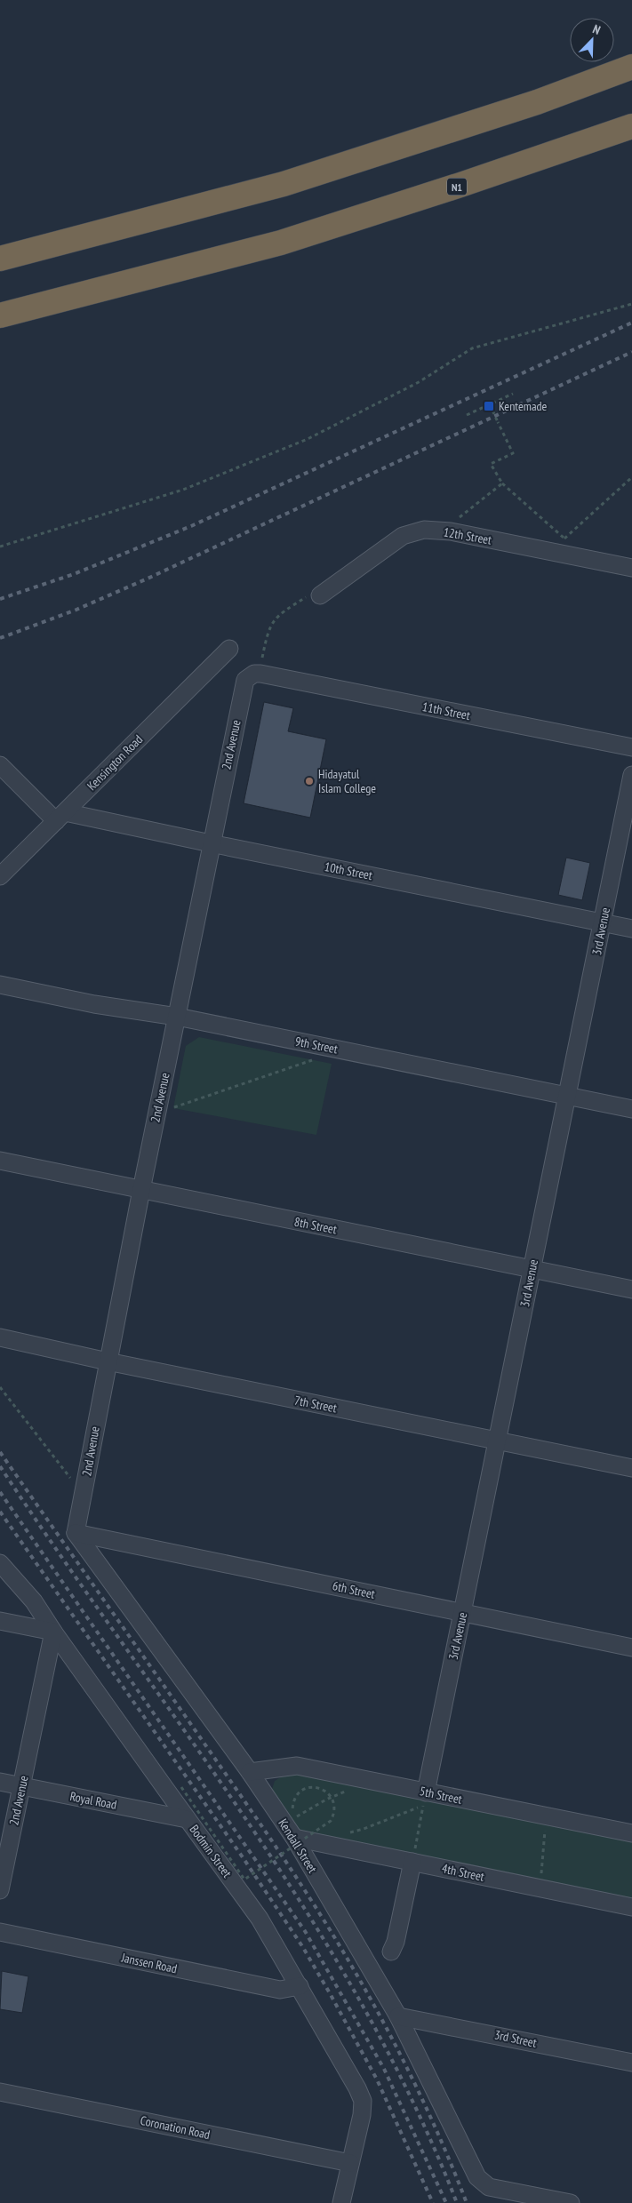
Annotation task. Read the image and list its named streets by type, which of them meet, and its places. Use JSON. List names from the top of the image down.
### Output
{
  "streets": {
    "highway": ["N1"],
    "street": [
      "12th Street",
      "11th Street",
      "2nd Avenue",
      "Kensington Road",
      "10th Street",
      "3rd Avenue",
      "9th Street",
      "8th Street",
      "7th Street",
      "6th Street",
      "5th Street",
      "Royal Road",
      "Kendall Street",
      "Bodmin Street",
      "4th Street",
      "Janssen Road",
      "3rd Street",
      "Coronation Road"
    ]
  },
  "crossings": [
    ["11th Street", "2nd Avenue"],
    ["2nd Avenue", "10th Street"],
    ["2nd Avenue", "9th Street"],
    ["2nd Avenue", "8th Street"],
    ["2nd Avenue", "7th Street"],
    ["2nd Avenue", "6th Street"],
    ["2nd Avenue", "Royal Road"],
    ["2nd Avenue", "Kendall Street"],
    ["2nd Avenue", "Bodmin Street"],
    ["Kensington Road", "10th Street"],
    ["10th Street", "3rd Avenue"],
    ["3rd Avenue", "9th Street"],
    ["3rd Avenue", "8th Street"],
    ["3rd Avenue", "7th Street"],
    ["3rd Avenue", "6th Street"],
    ["3rd Avenue", "5th Street"],
    ["6th Street", "Kendall Street"],
    ["5th Street", "Kendall Street"],
    ["Royal Road", "Bodmin Street"],
    ["Kendall Street", "4th Street"],
    ["Kendall Street", "3rd Street"],
    ["Bodmin Street", "Janssen Road"],
    ["Bodmin Street", "Coronation Road"]
  ],
  "places": {
    "transit": ["Kentemade"],
    "other": ["Hidayatul Islam College"]
  },
  "north": "top right"
}
